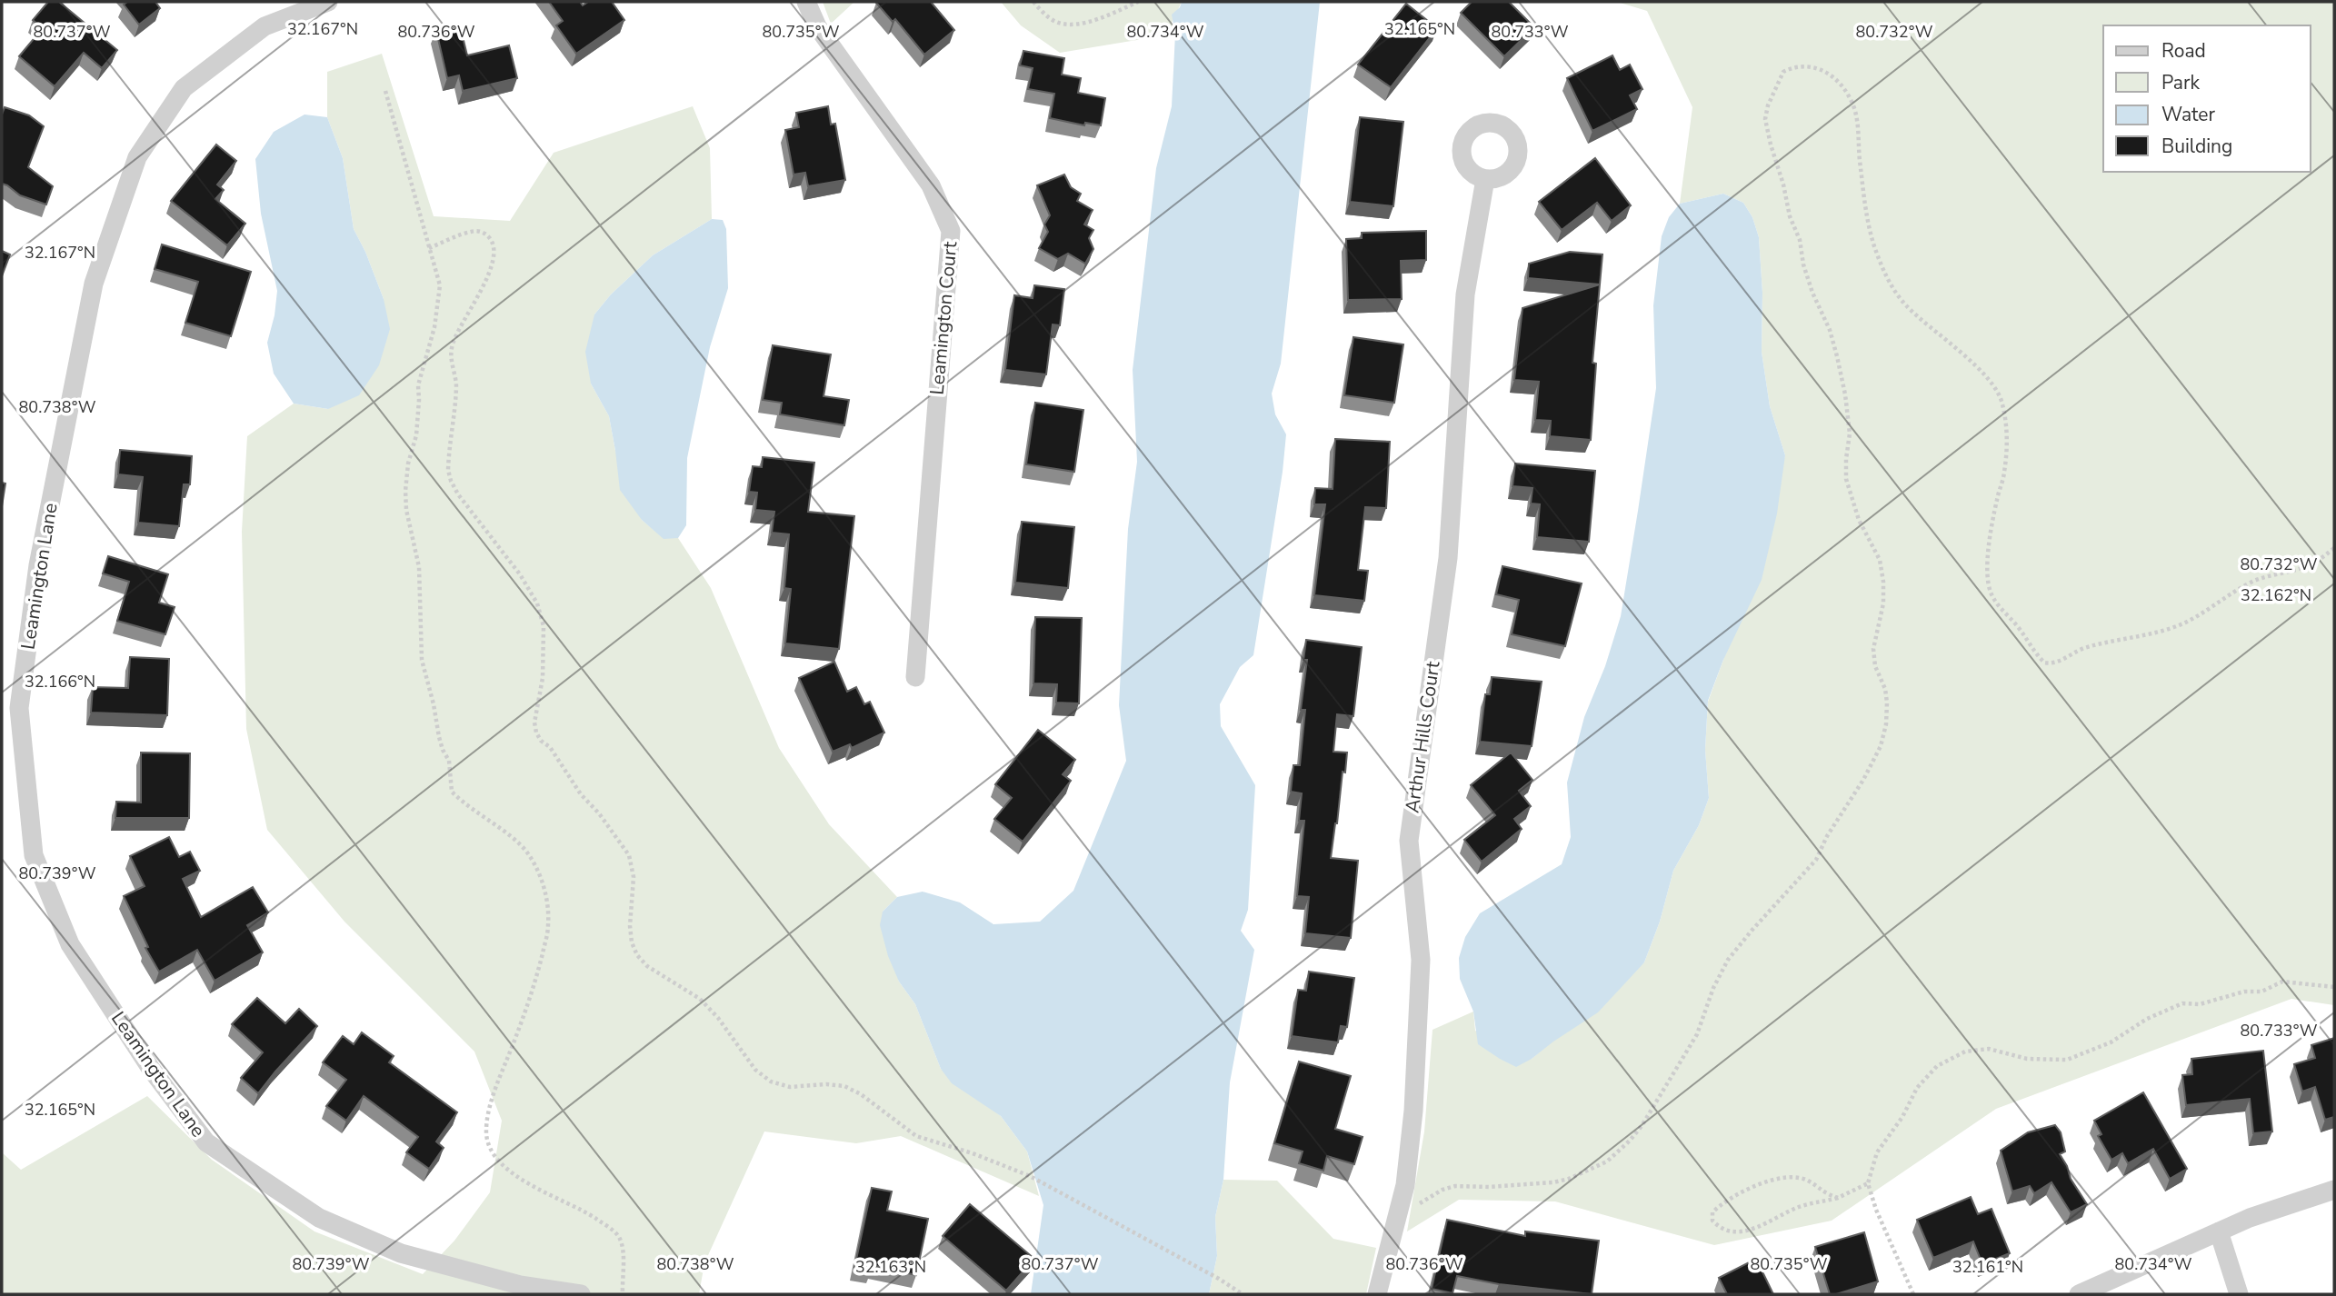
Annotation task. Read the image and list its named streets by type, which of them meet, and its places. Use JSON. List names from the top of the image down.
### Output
{
  "streets": {
    "street": ["Leamington Court", "Leamington Lane", "Arthur Hills Court"]
  },
  "legend": [
    "Road",
    "Park",
    "Water",
    "Building"
  ],
  "coordinates": [
    "32.167°N",
    "32.165°N",
    "80.737°W",
    "80.736°W",
    "80.735°W",
    "80.734°W",
    "80.733°W",
    "80.732°W",
    "80.738°W",
    "32.162°N",
    "32.166°N",
    "80.739°W",
    "32.163°N",
    "32.161°N"
  ]
}
